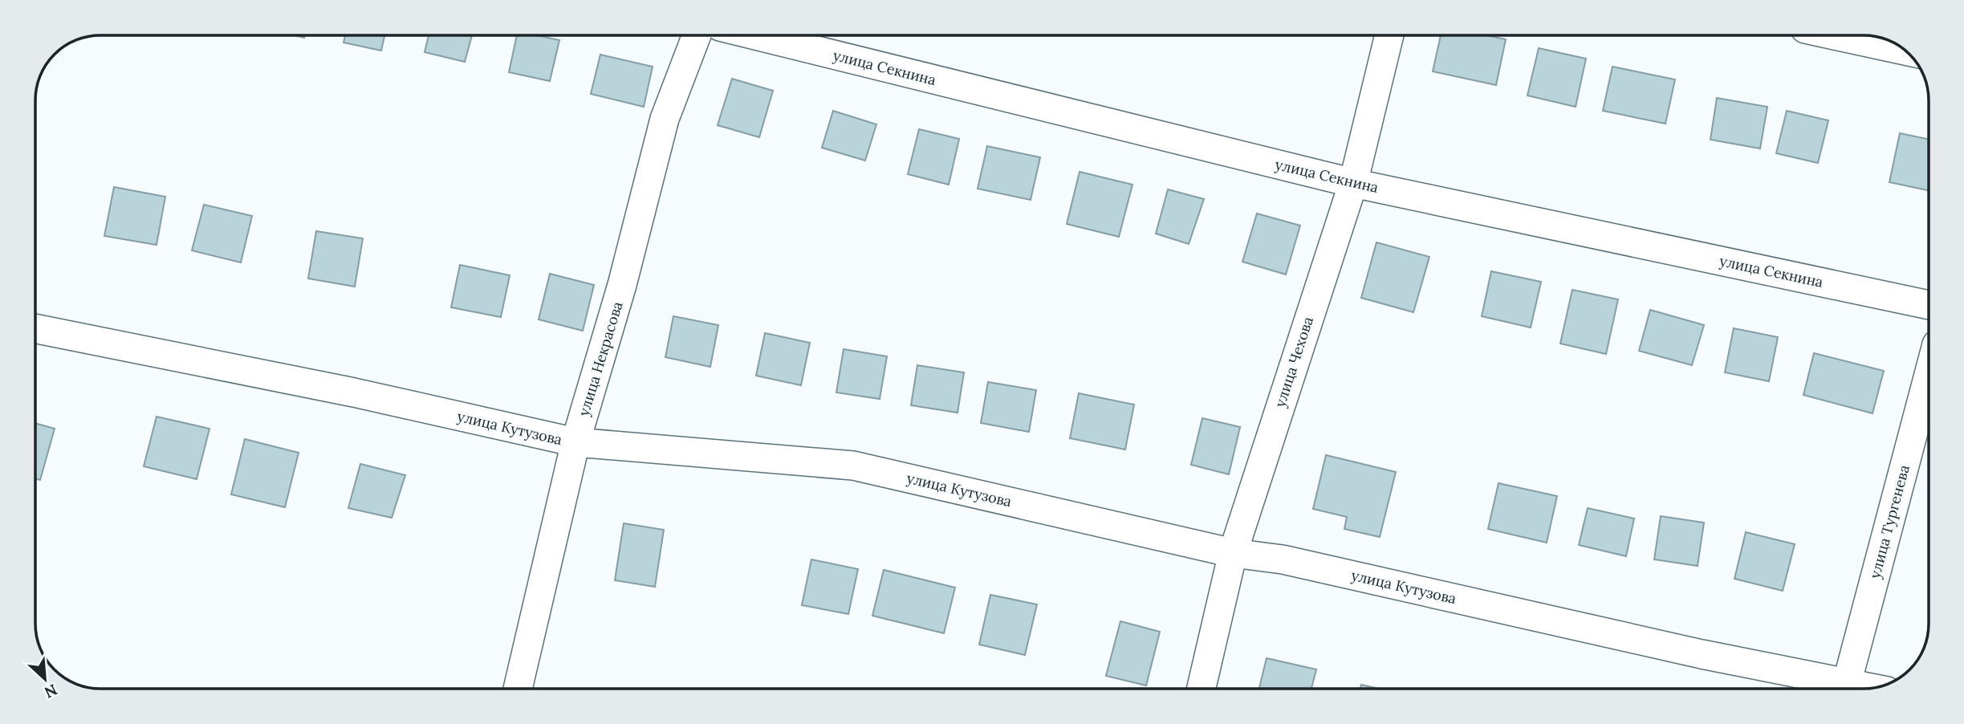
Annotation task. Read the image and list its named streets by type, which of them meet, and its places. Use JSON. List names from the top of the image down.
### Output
{
  "streets": {
    "street": [
      "улица Секнина",
      "улица Некрасова",
      "улица Чехова",
      "улица Кутузова",
      "улица Тургенева"
    ]
  },
  "crossings": [
    ["улица Секнина", "улица Чехова"],
    ["улица Некрасова", "улица Кутузова"],
    ["улица Чехова", "улица Кутузова"]
  ],
  "north": "bottom right"
}
